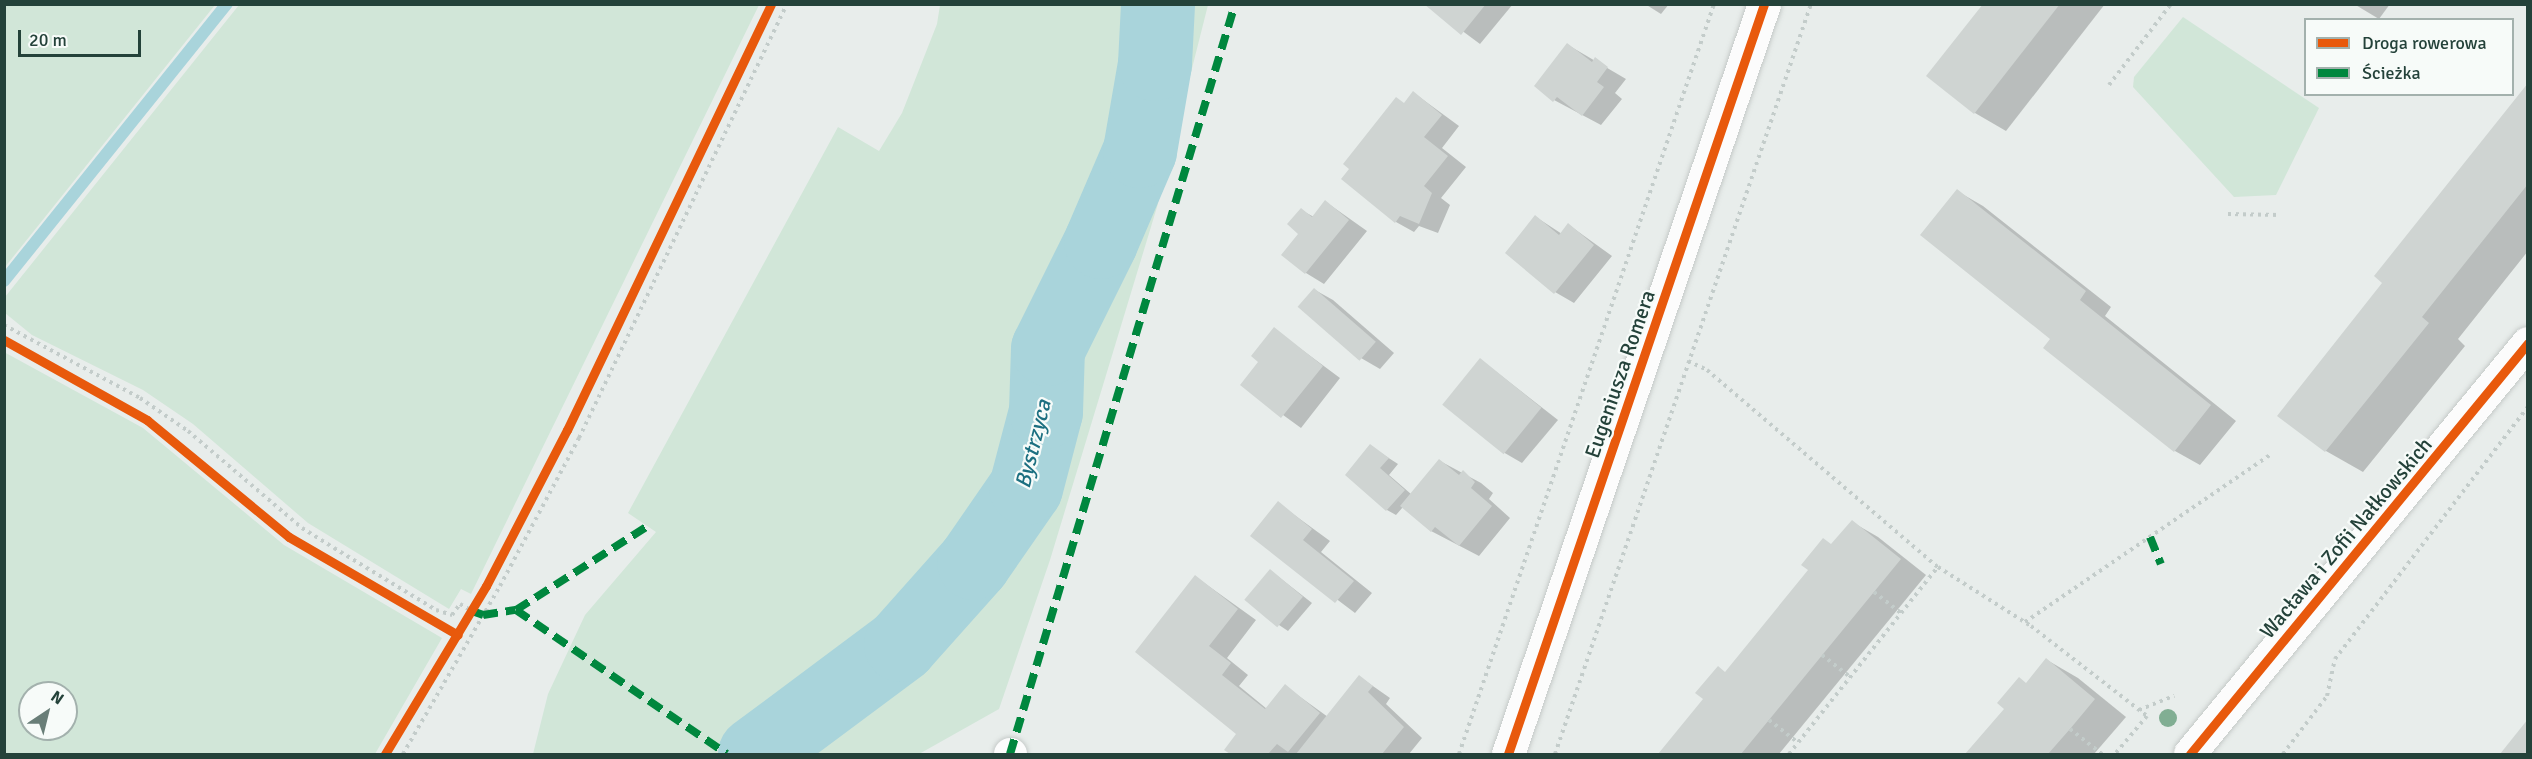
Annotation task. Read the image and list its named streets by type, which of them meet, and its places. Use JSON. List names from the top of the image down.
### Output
{
  "streets": {
    "street": ["Eugeniusza Romera", "Wacława i Zofii Nałkowskich"]
  },
  "water": ["Bystrzyca"],
  "legend": ["Droga rowerowa", "Ścieżka"],
  "scale_bar": "20 m",
  "north": "top right"
}
